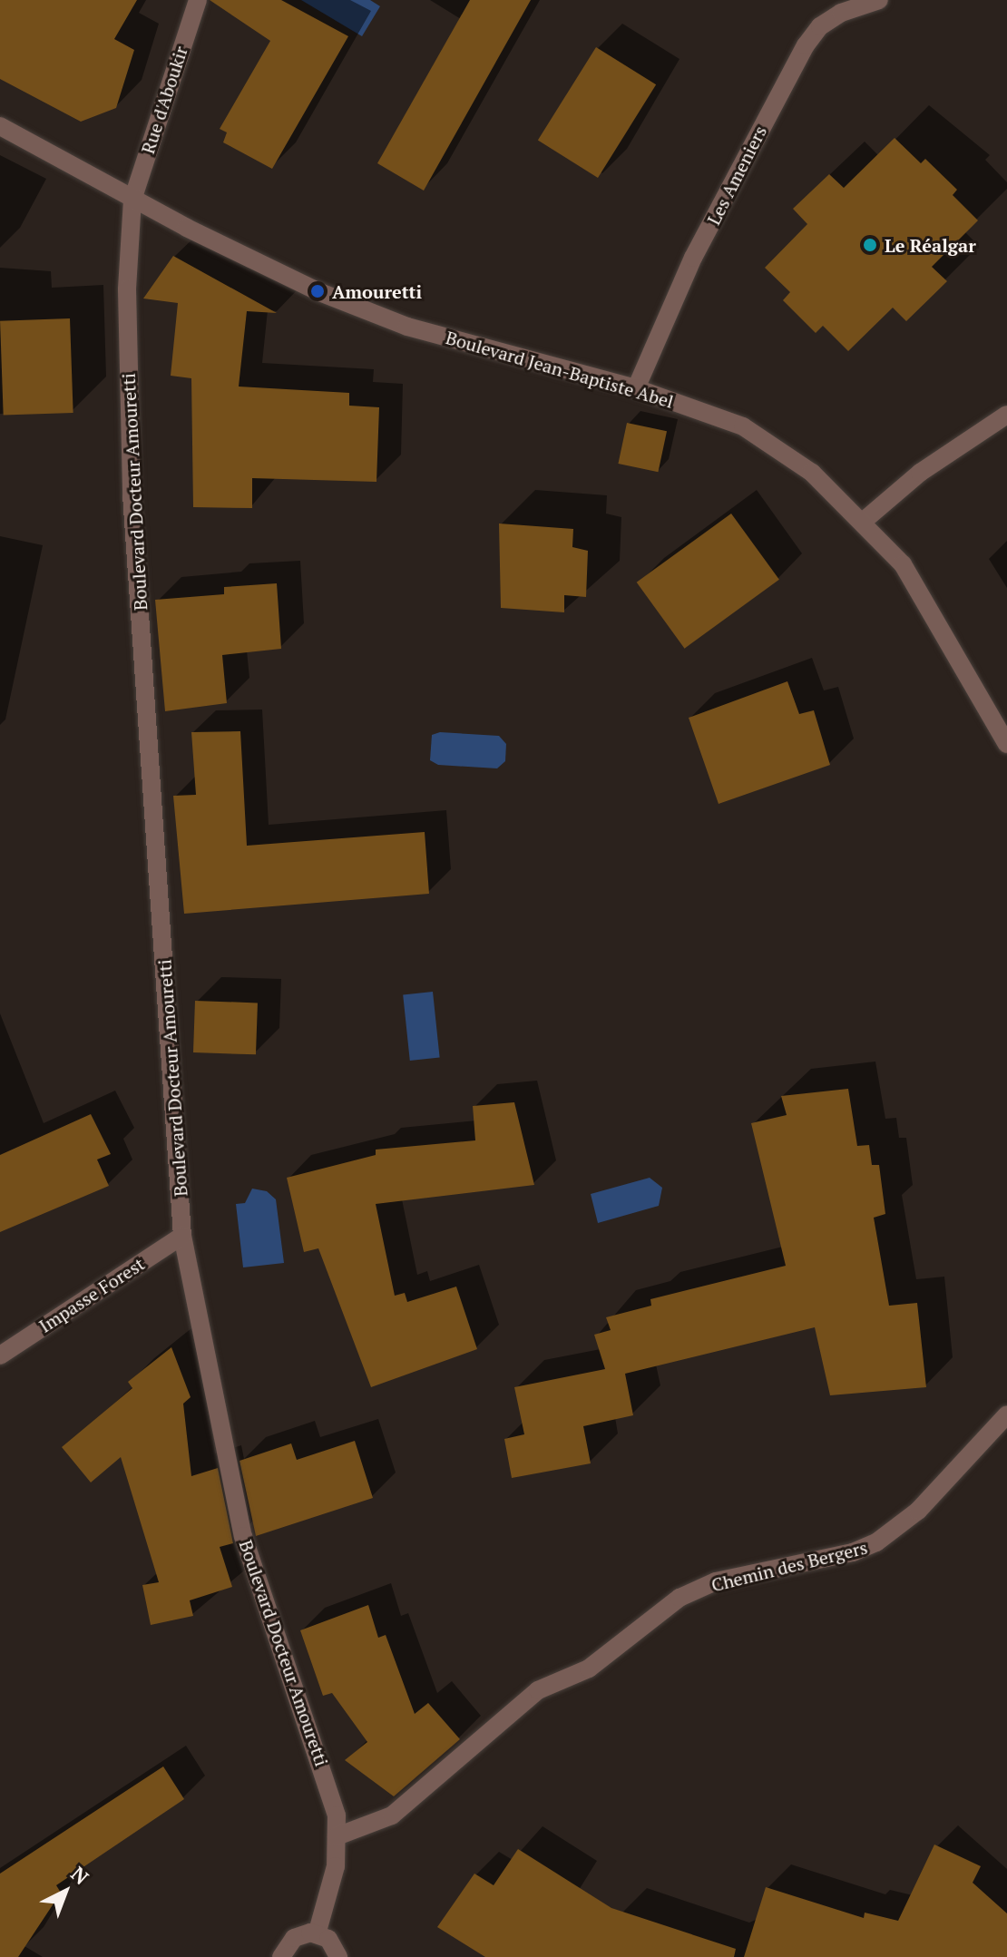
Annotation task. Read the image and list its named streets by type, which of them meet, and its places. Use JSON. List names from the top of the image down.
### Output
{
  "streets": {
    "street": [
      "Rue d'Aboukir",
      "Les Ameniers",
      "Boulevard Jean-Baptiste Abel",
      "Boulevard Docteur Amouretti",
      "Impasse Forest",
      "Chemin des Bergers"
    ]
  },
  "crossings": [
    ["Rue d'Aboukir", "Boulevard Jean-Baptiste Abel"],
    ["Rue d'Aboukir", "Boulevard Docteur Amouretti"],
    ["Les Ameniers", "Boulevard Jean-Baptiste Abel"],
    ["Boulevard Jean-Baptiste Abel", "Boulevard Docteur Amouretti"],
    ["Boulevard Docteur Amouretti", "Impasse Forest"],
    ["Boulevard Docteur Amouretti", "Chemin des Bergers"]
  ],
  "places": ["Le Réalgar", "Amouretti"],
  "north": "top right"
}
